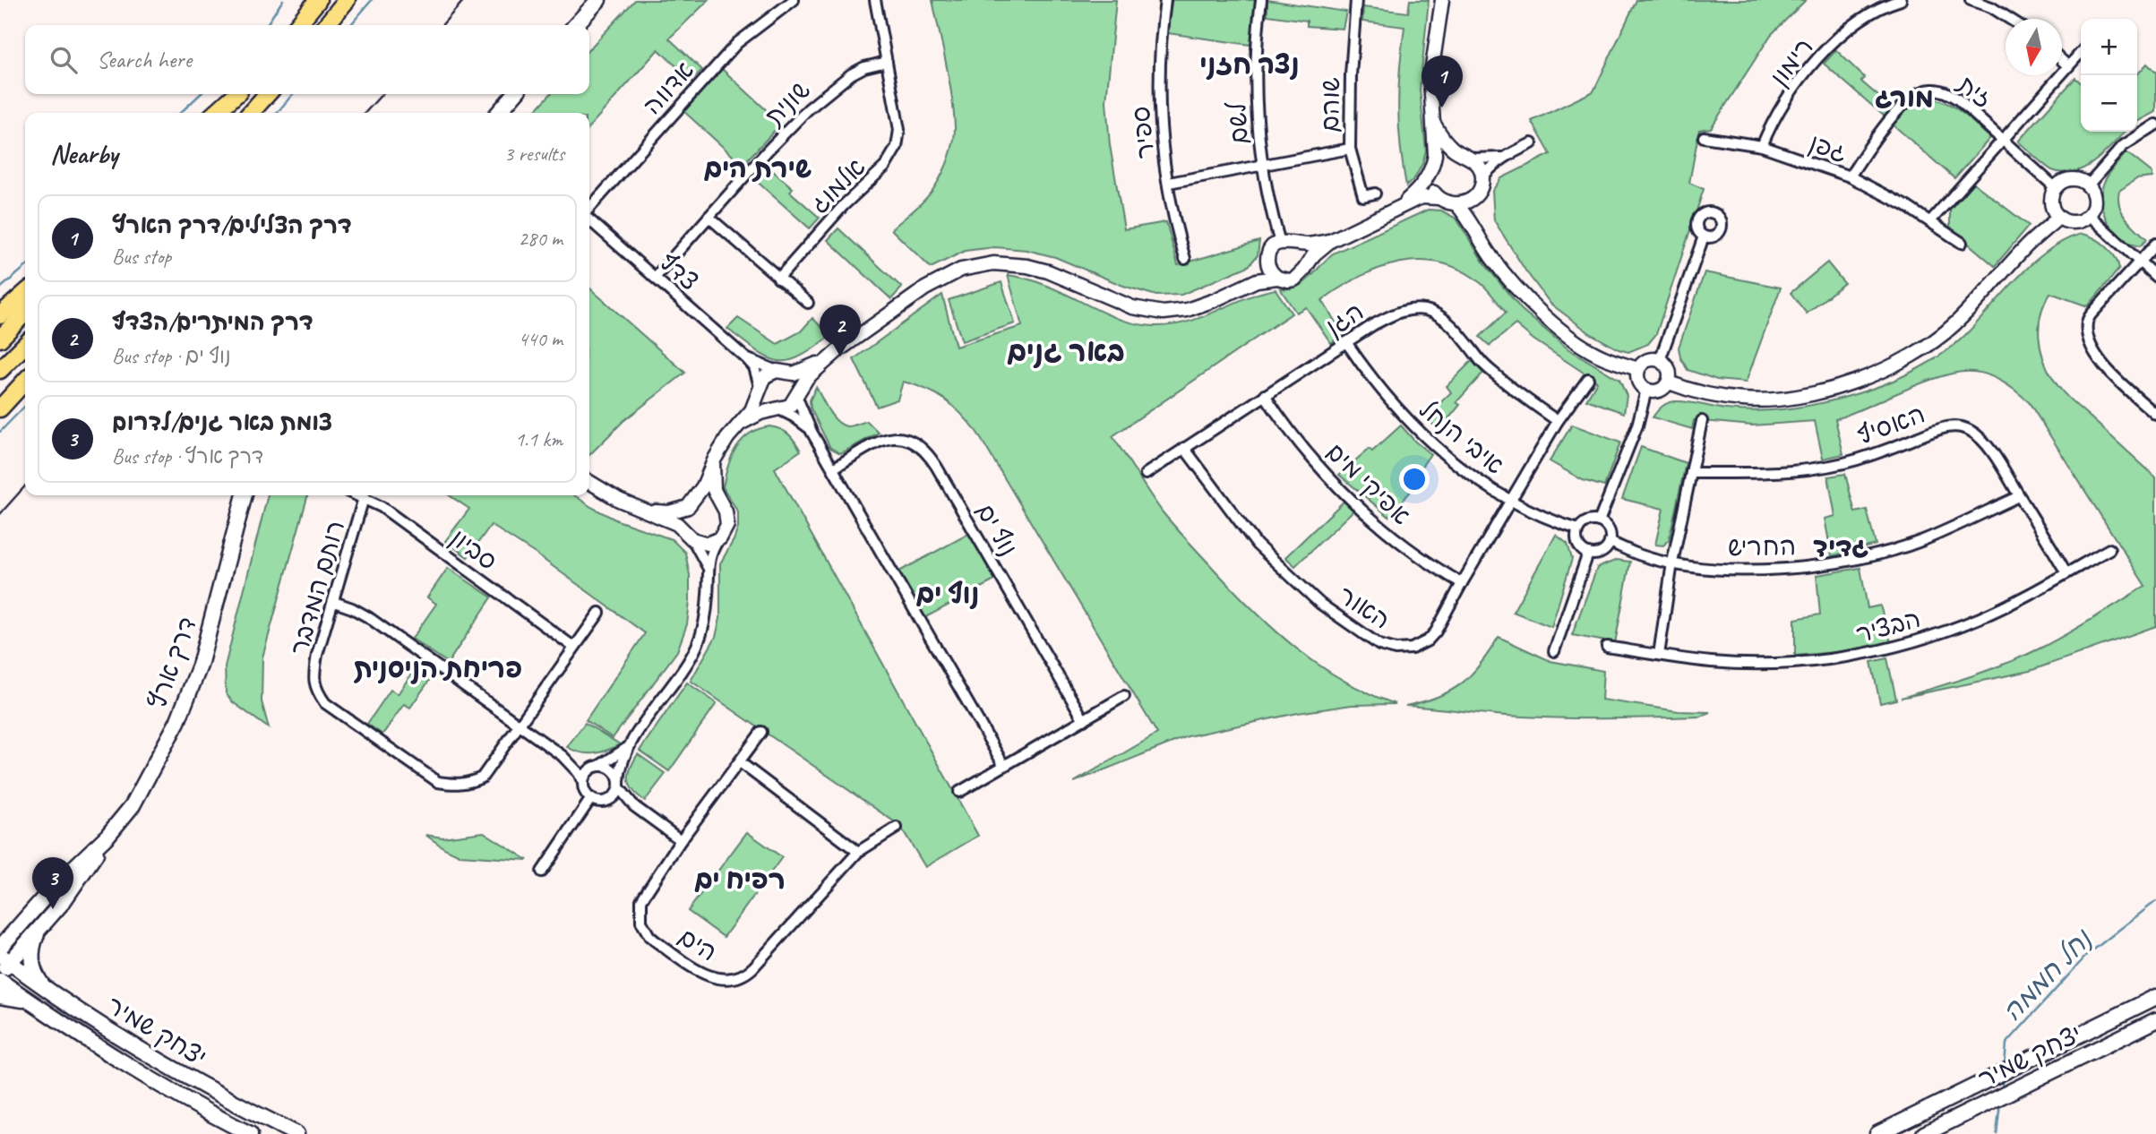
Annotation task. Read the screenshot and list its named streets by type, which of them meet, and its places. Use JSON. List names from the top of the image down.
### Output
{
  "streets": {
    "main road": ["דרך ארץ", "יצחק שמיר"],
    "street": [
      "רימון",
      "אדווה",
      "זית",
      "שונית",
      "שוהם",
      "לשם",
      "ספיר",
      "גפן",
      "אלמוג",
      "צדף",
      "הגן",
      "האסיף",
      "איבי הנחל",
      "אפיקי מים",
      "נוף ים",
      "החריש",
      "סביון",
      "רותם המדבר",
      "האור",
      "הבציר",
      "הים"
    ]
  },
  "crossings": [
    ["רימון", "גפן"],
    ["זית", "גפן"],
    ["שונית", "אלמוג"],
    ["שונית", "צדף"],
    ["הגן", "איבי הנחל"],
    ["הגן", "אפיקי מים"],
    ["הגן", "האור"],
    ["האסיף", "החריש"],
    ["האסיף", "הבציר"],
    ["איבי הנחל", "החריש"],
    ["איבי הנחל", "האור"],
    ["אפיקי מים", "האור"],
    ["סביון", "רותם המדבר"],
    ["דרך ארץ", "יצחק שמיר"]
  ],
  "districts": [
    "נצר חזני",
    "מורג",
    "שירת הים",
    "באר גנים",
    "גדיד",
    "נוף ים",
    "פריחת הניסנית",
    "רפיח ים"
  ],
  "water": ["נחל חממה"],
  "north": "bottom",
  "page": {
    "map_buttons": ["+", "−"],
    "search": "Search here",
    "pins": ["1", "2", "3"],
    "heading": ["Nearby", "3 results"],
    "list": [
      {
        "mark": "1",
        "name": "דרך הצלילים/דרך הארץ",
        "note": "Bus stop",
        "value": "280 m"
      },
      {
        "mark": "2",
        "name": "דרך המיתרים/הצדף",
        "note": "Bus stop · נוף ים",
        "value": "440 m"
      },
      {
        "mark": "3",
        "name": "צומת באר גנים/לדרום",
        "note": "Bus stop · דרך ארץ",
        "value": "1.1 km"
      }
    ]
  }
}
